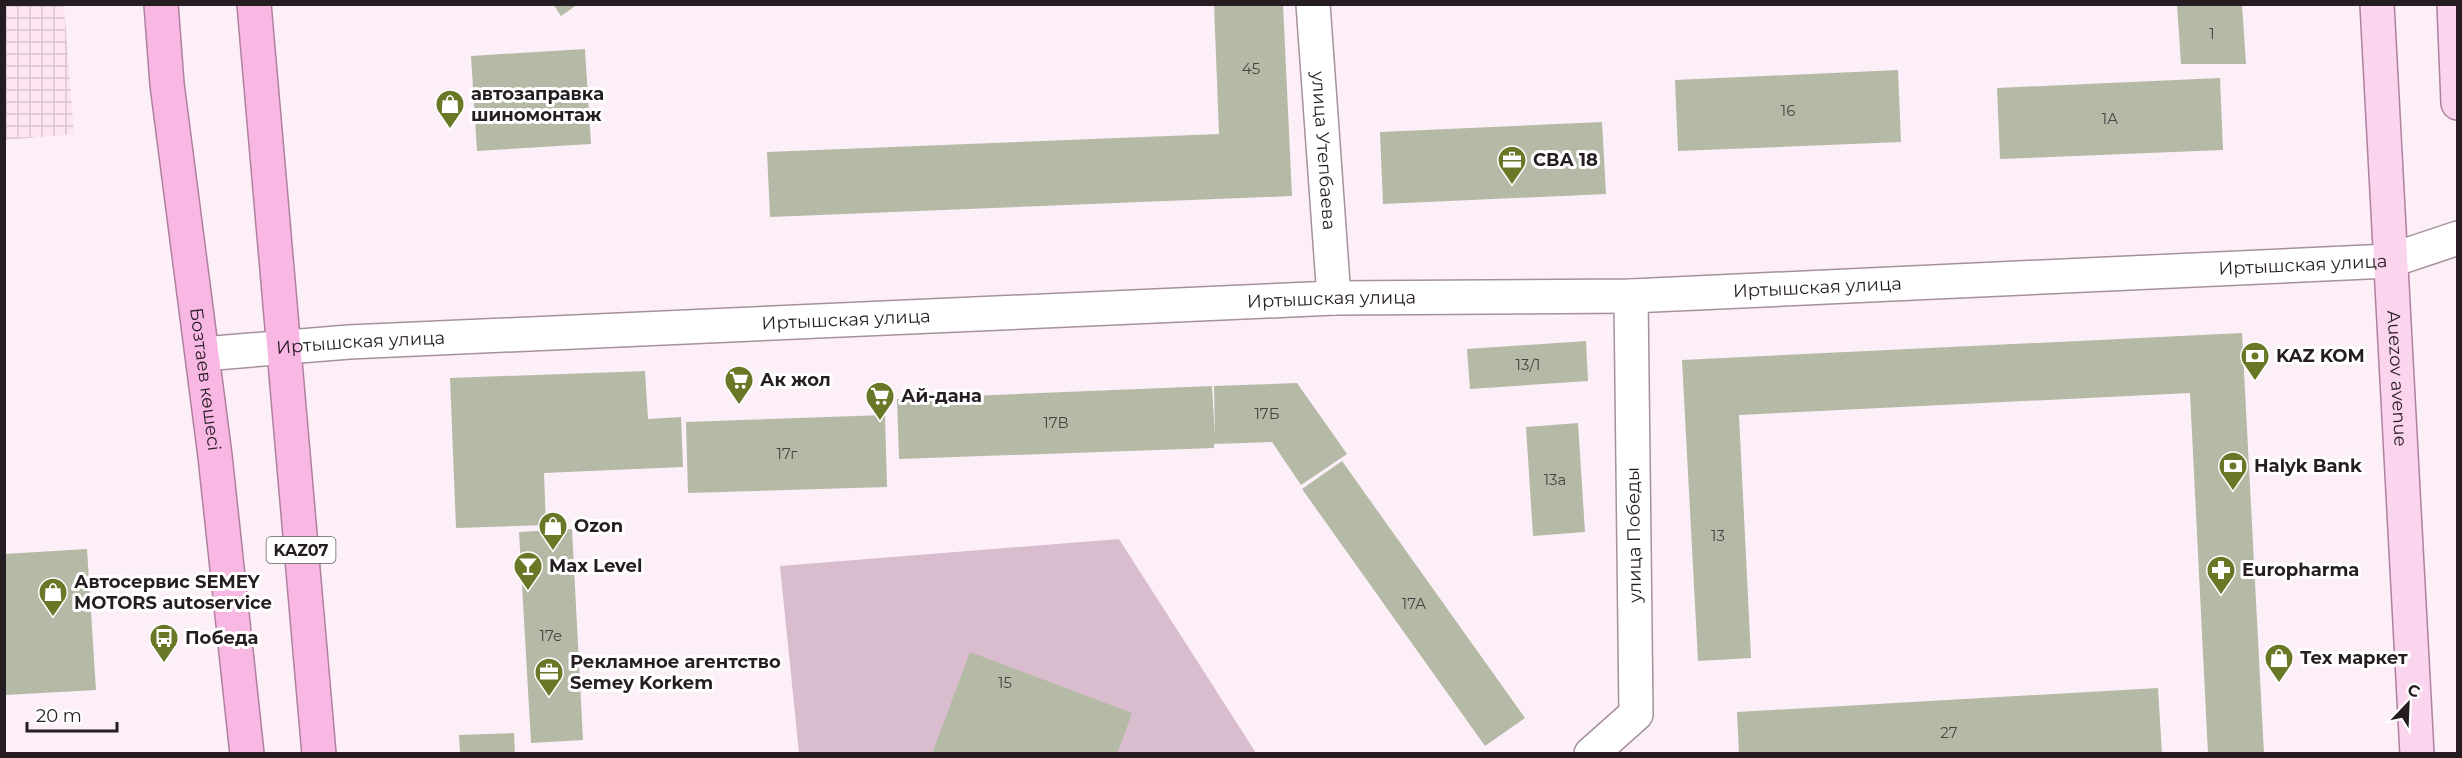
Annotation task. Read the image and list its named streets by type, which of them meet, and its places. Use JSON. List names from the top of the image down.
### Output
{
  "streets": {
    "highway": ["Бозтаев көшесі", "KAZ07"],
    "main road": ["Auezov avenue"],
    "street": ["улица Утепбаева", "Иртышская улица", "улица Победы"]
  },
  "crossings": [
    ["улица Утепбаева", "Иртышская улица"],
    ["Иртышская улица", "Бозтаев көшесі"],
    ["Иртышская улица", "Auezov avenue"],
    ["Иртышская улица", "улица Победы"],
    ["Иртышская улица", "KAZ07"]
  ],
  "places": {
    "shop": [
      "автозаправка шиномонтаж",
      "Ozon",
      "Автосервис SEMEY MOTORS autoservice",
      "Тех маркет"
    ],
    "office": ["СВА 18", "Рекламное агентство Semey Korkem"],
    "bank": ["KAZ KOM", "Halyk Bank"],
    "supermarket": ["Ак жол", "Ай-дана"],
    "bar": ["Max Level"],
    "pharmacy": ["Europharma"],
    "bus stop": ["Победа"]
  },
  "house_numbers": [
    "1",
    "45",
    "16",
    "1А",
    "13/1",
    "17Б",
    "17В",
    "17г",
    "13а",
    "13",
    "17А",
    "17е",
    "15",
    "27"
  ],
  "scale_bar": "20 m",
  "north": "top right"
}
